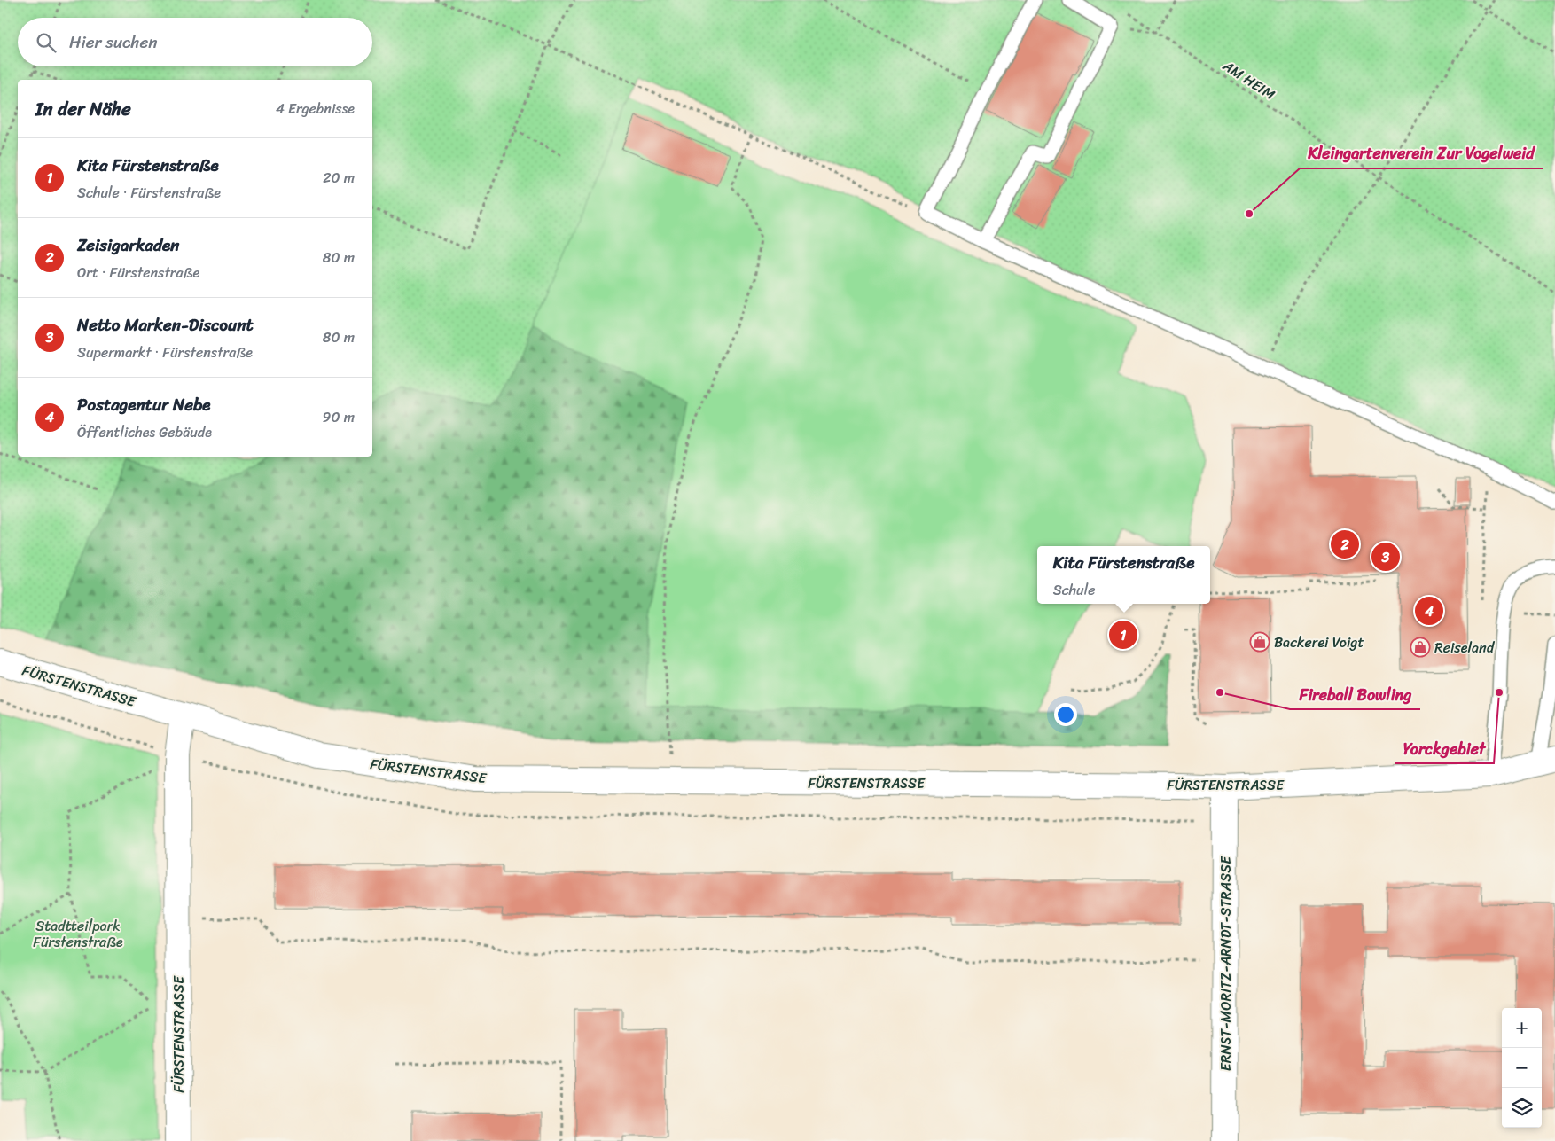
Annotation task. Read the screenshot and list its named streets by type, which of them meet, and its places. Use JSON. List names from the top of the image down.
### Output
{
  "streets": {
    "street": ["FÜRSTENSTRASSE", "ERNST-MORITZ-ARNDT-STRASSE"],
    "path": ["AM HEIM"]
  },
  "crossings": [
    ["FÜRSTENSTRASSE", "ERNST-MORITZ-ARNDT-STRASSE"]
  ],
  "parks": ["Stadtteilpark Fürstenstraße"],
  "places": {
    "other": ["Kleingartenverein Zur Vogelweid", "Fireball Bowling", "Yorckgebiet"],
    "shop": ["Backerei Voigt", "Reiseland"]
  },
  "page": {
    "search": "Hier suchen",
    "heading": ["In der Nähe", "4 Ergebnisse"],
    "list": [
      {
        "mark": "1",
        "name": "Kita Fürstenstraße",
        "note": "Schule · Fürstenstraße",
        "value": "20 m"
      },
      {
        "mark": "2",
        "name": "Zeisigarkaden",
        "note": "Ort · Fürstenstraße",
        "value": "80 m"
      },
      {
        "mark": "3",
        "name": "Netto Marken-Discount",
        "note": "Supermarkt · Fürstenstraße",
        "value": "80 m"
      },
      {
        "mark": "4",
        "name": "Postagentur Nebe",
        "note": "Öffentliches Gebäude",
        "value": "90 m"
      }
    ],
    "pins": [
      "2",
      "3",
      "4",
      "1"
    ],
    "popup": ["Kita Fürstenstraße", "Schule"],
    "map_buttons": ["+", "−"]
  }
}
